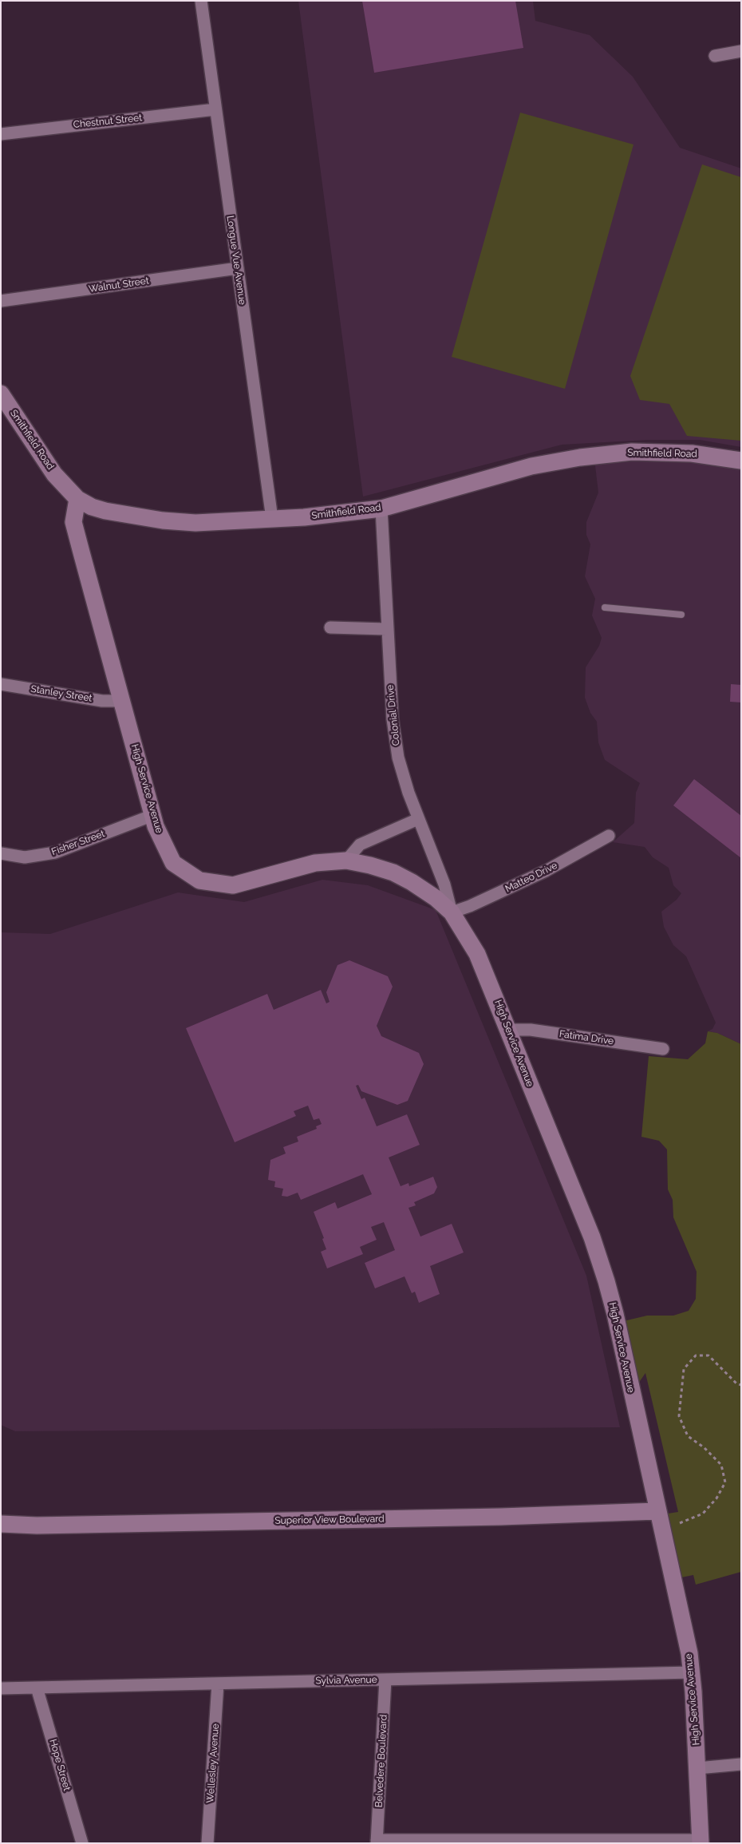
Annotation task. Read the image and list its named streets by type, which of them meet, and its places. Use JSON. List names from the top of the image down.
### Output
{
  "streets": {
    "main road": ["Smithfield Road", "High Service Avenue", "Superior View Boulevard"],
    "street": [
      "Chestnut Street",
      "Longue Vue Avenue",
      "Walnut Street",
      "Stanley Street",
      "Colonial Drive",
      "Fisher Street",
      "Matteo Drive",
      "Fatima Drive",
      "Sylvia Avenue",
      "Belvedere Boulevard",
      "Wellesley Avenue",
      "Hope Street"
    ]
  },
  "crossings": [
    ["Chestnut Street", "Longue Vue Avenue"],
    ["Longue Vue Avenue", "Walnut Street"],
    ["Longue Vue Avenue", "Smithfield Road"],
    ["Smithfield Road", "Colonial Drive"],
    ["Smithfield Road", "High Service Avenue"],
    ["Stanley Street", "High Service Avenue"],
    ["Colonial Drive", "High Service Avenue"],
    ["Colonial Drive", "Matteo Drive"],
    ["High Service Avenue", "Fisher Street"],
    ["High Service Avenue", "Matteo Drive"],
    ["High Service Avenue", "Fatima Drive"],
    ["High Service Avenue", "Superior View Boulevard"],
    ["High Service Avenue", "Sylvia Avenue"],
    ["Sylvia Avenue", "Belvedere Boulevard"],
    ["Sylvia Avenue", "Wellesley Avenue"],
    ["Sylvia Avenue", "Hope Street"]
  ]
}
